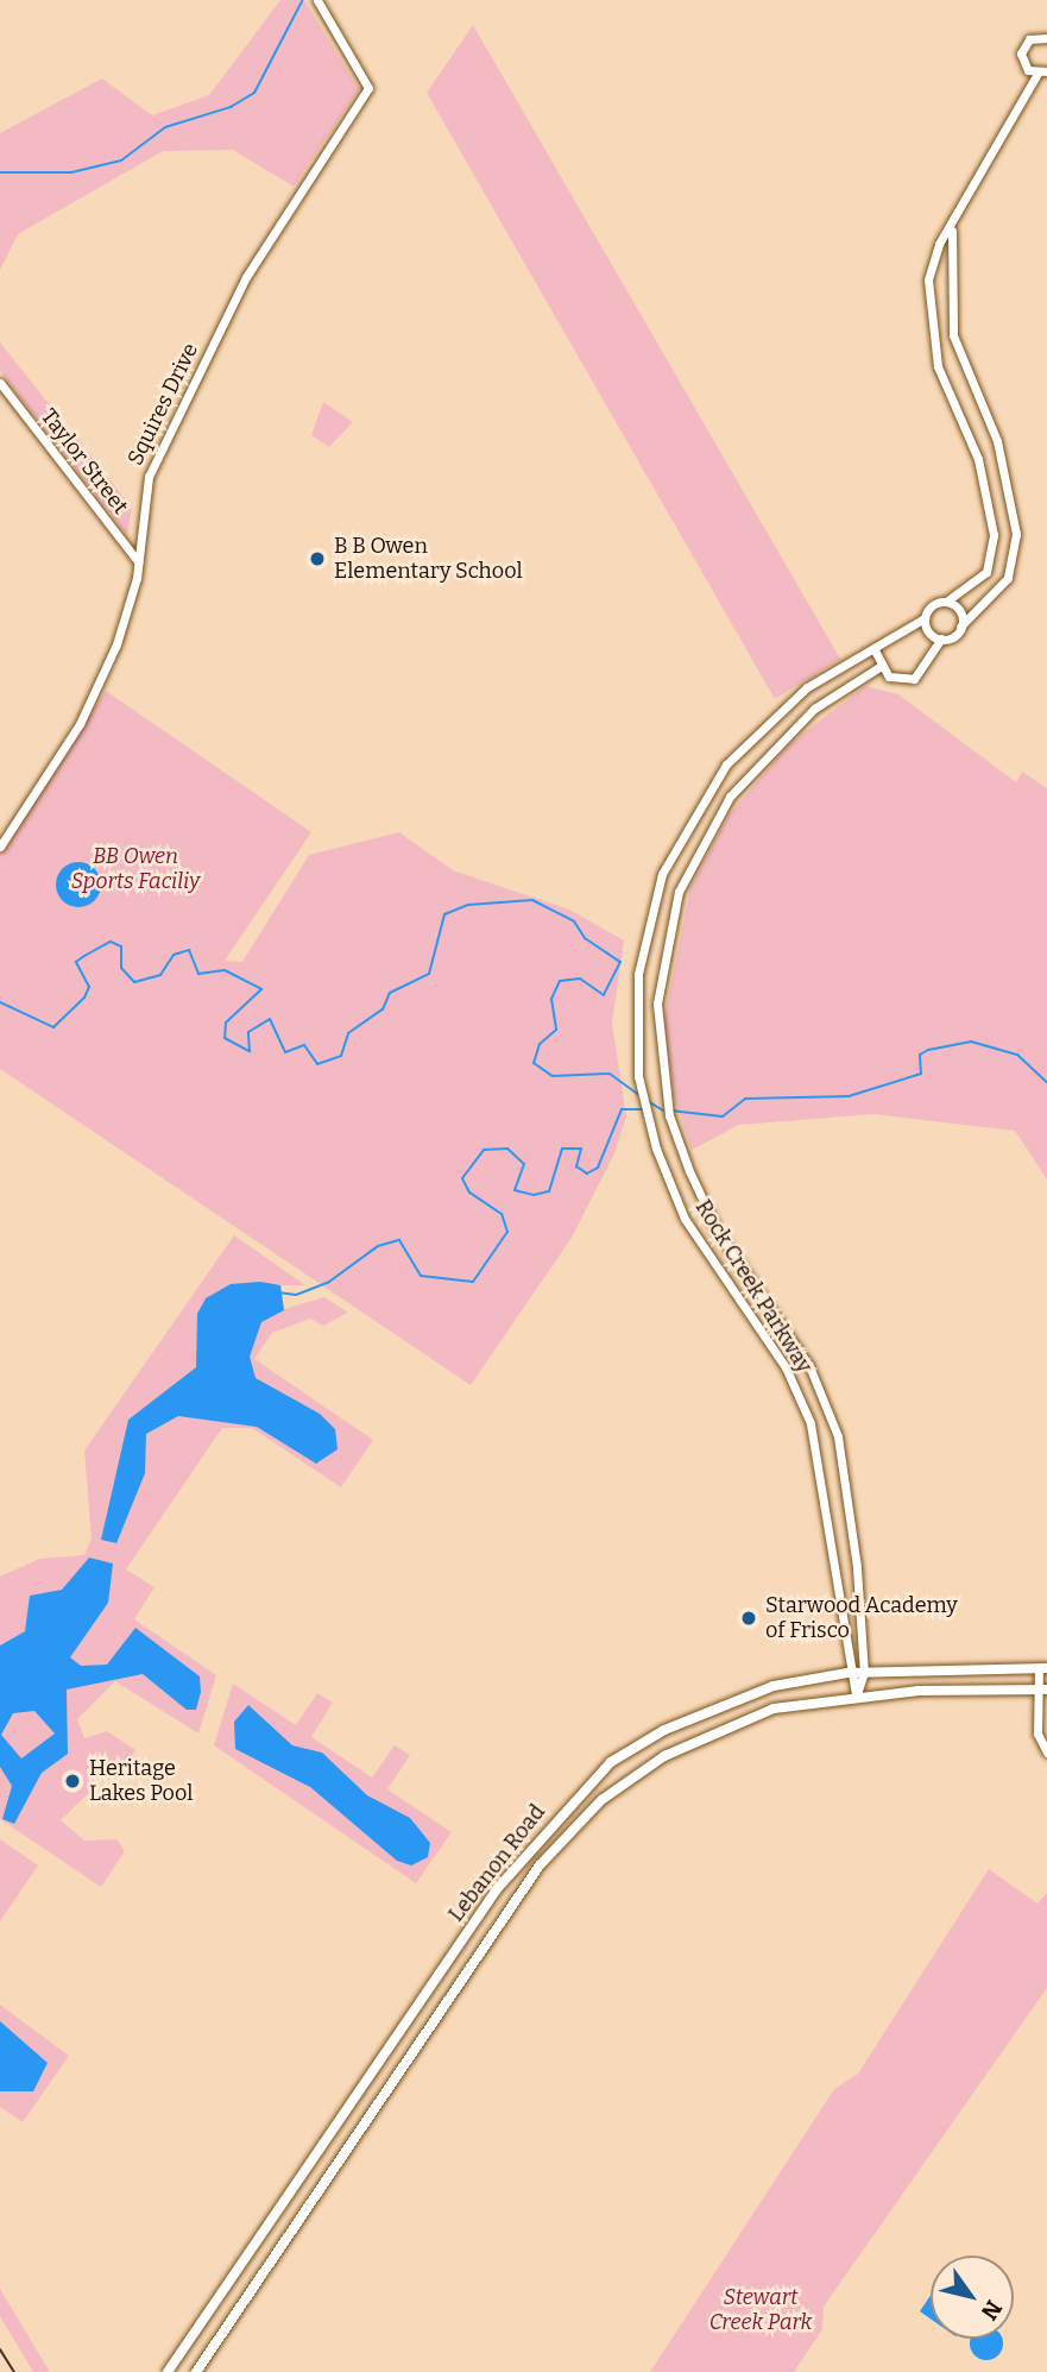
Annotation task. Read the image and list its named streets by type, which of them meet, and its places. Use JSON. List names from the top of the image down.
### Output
{
  "streets": {
    "main road": ["Lebanon Road"],
    "street": ["Squires Drive", "Taylor Street", "Rock Creek Parkway"]
  },
  "crossings": [
    ["Squires Drive", "Taylor Street"],
    ["Rock Creek Parkway", "Lebanon Road"]
  ],
  "parks": ["BB Owen Sports Faciliy", "Stewart Creek Park"],
  "places": ["B B Owen Elementary School", "Starwood Academy of Frisco", "Heritage Lakes Pool"],
  "north": "bottom right"
}
